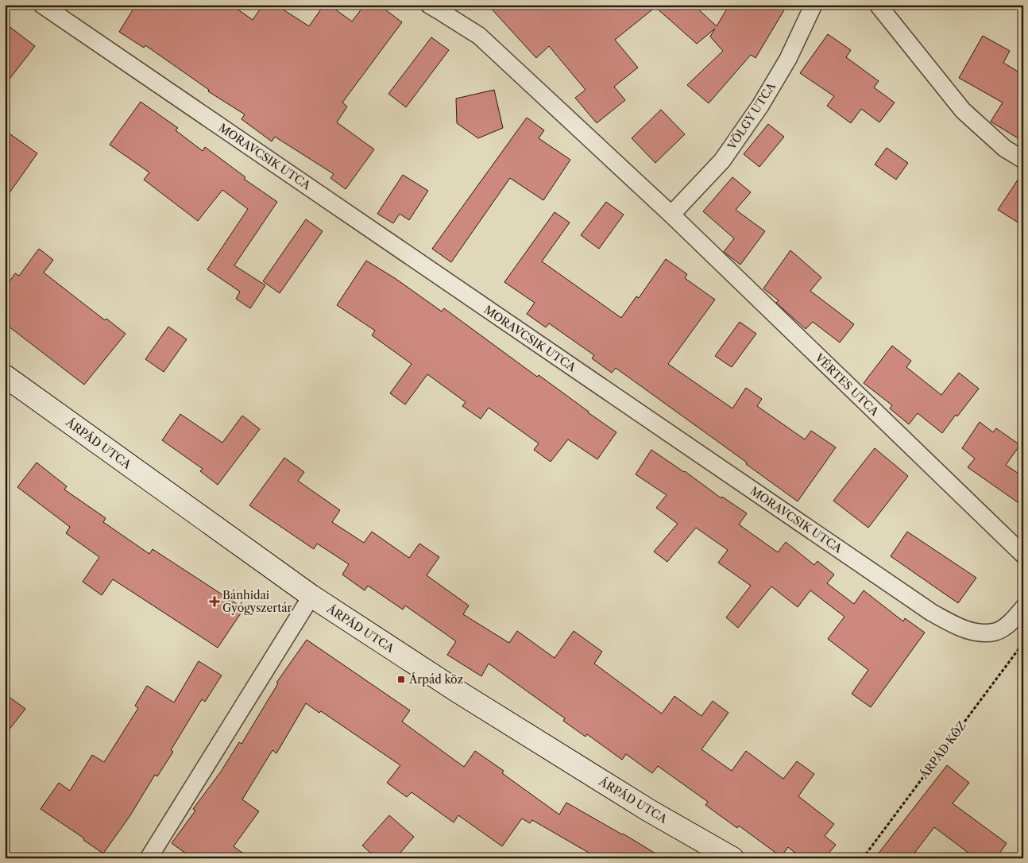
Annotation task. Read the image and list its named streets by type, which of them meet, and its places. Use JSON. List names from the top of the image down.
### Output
{
  "streets": {
    "street": [
      "VÖLGY UTCA",
      "MORAVCSIK UTCA",
      "VÉRTES UTCA",
      "ÁRPÁD UTCA"
    ],
    "path": ["ÁRPÁD KÖZ"]
  },
  "crossings": [
    ["VÖLGY UTCA", "VÉRTES UTCA"]
  ],
  "places": {
    "health": ["Bánhidai Gyógyszertár"],
    "transit": ["Árpád köz"]
  }
}
